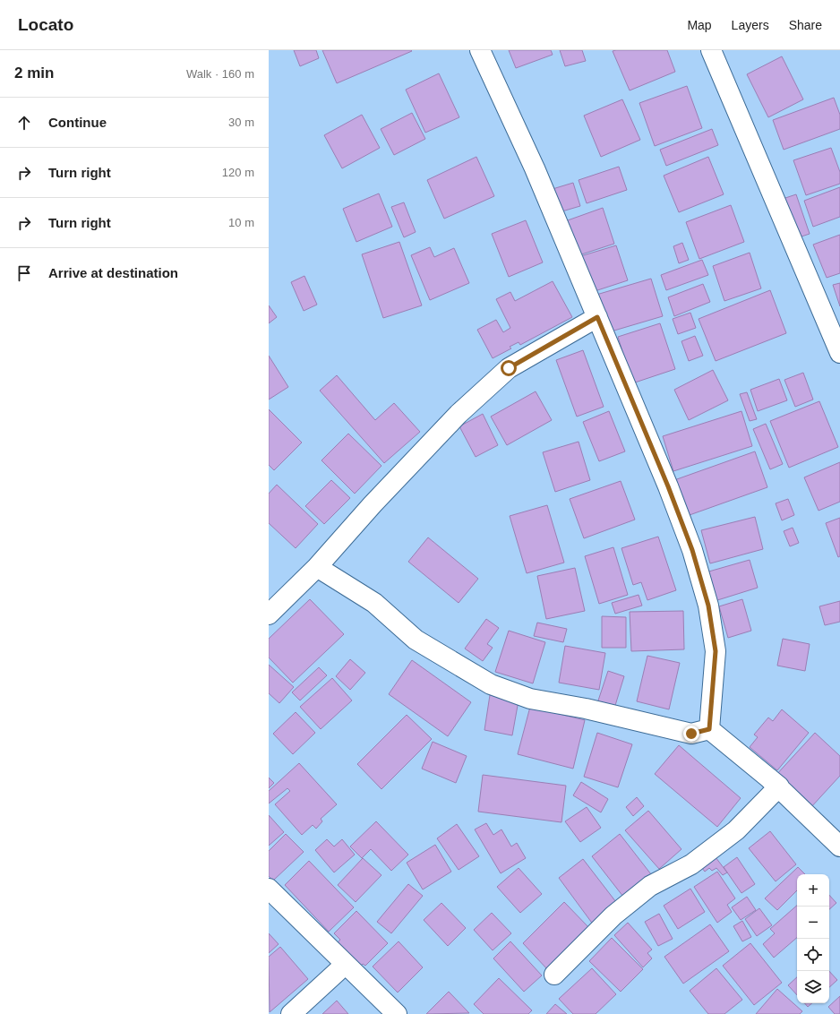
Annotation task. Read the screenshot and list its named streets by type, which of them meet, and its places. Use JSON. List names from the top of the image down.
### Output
{
  "page": {
    "header": "Locato",
    "nav": ["Map", "Layers", "Share"],
    "heading": ["2 min", "Walk · 160 m"],
    "list": [
      ["Continue", "30 m"],
      ["Turn right", "120 m"],
      ["Turn right", "10 m"],
      "Arrive at destination"
    ],
    "map_buttons": ["+", "−"]
  }
}
